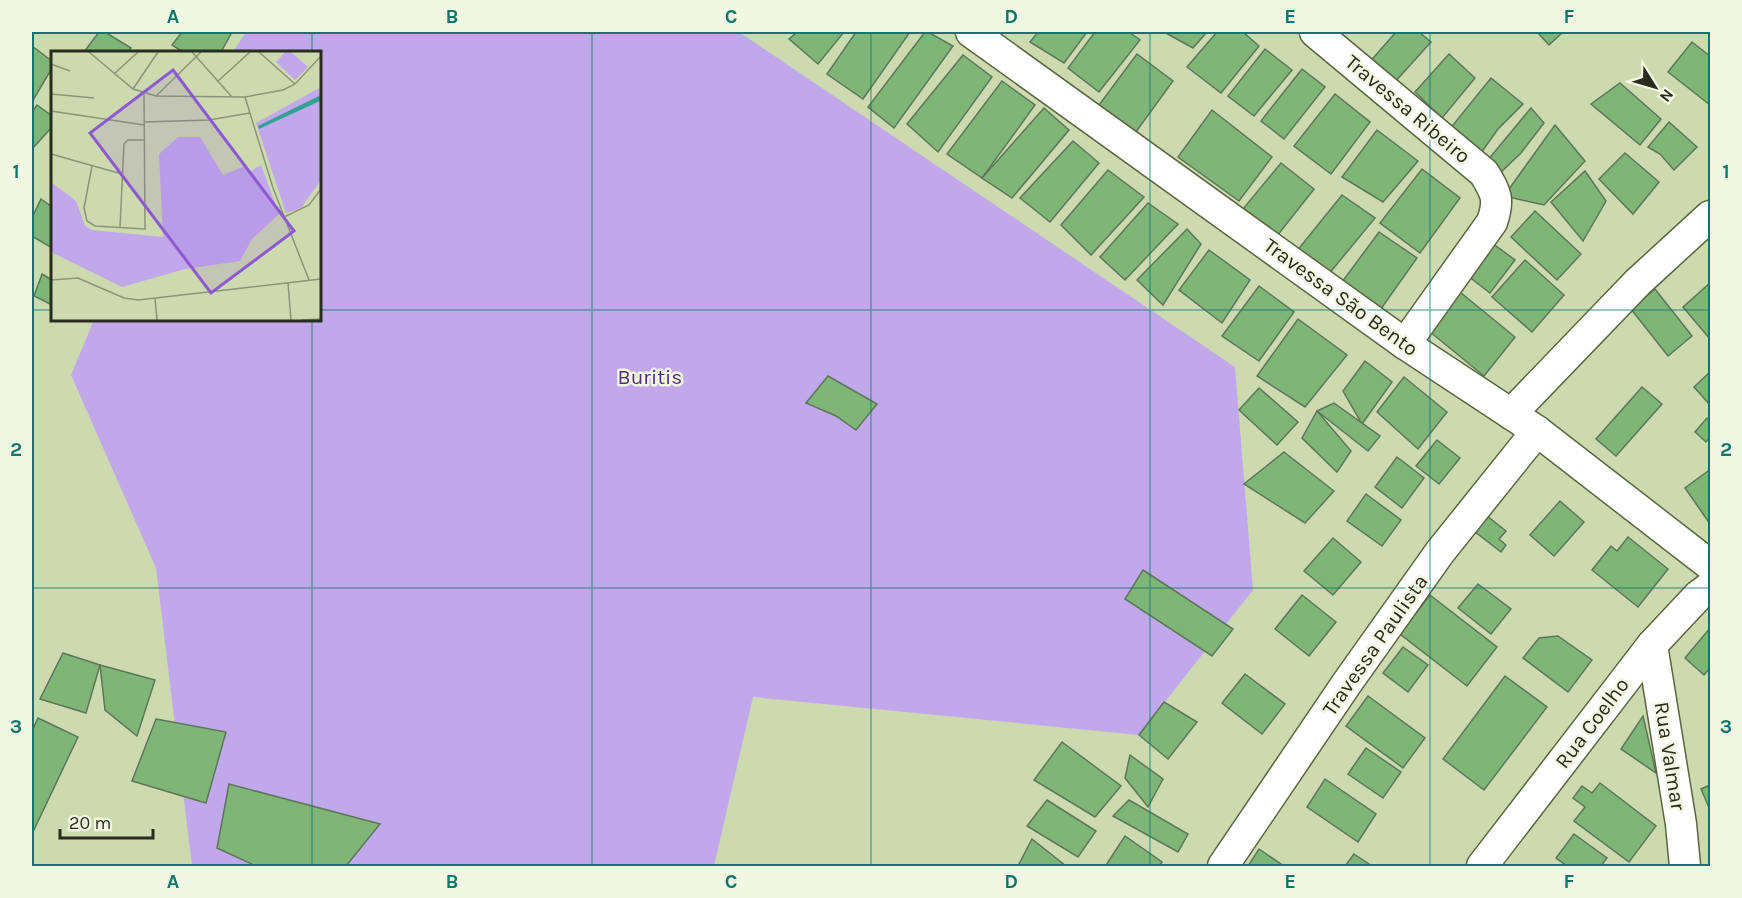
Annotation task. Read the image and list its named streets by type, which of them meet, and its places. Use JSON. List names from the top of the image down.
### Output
{
  "streets": {
    "street": [
      "Travessa Ribeiro",
      "Travessa São Bento",
      "Travessa Paulista",
      "Rua Coelho",
      "Rua Valmar"
    ]
  },
  "crossings": [
    ["Travessa Ribeiro", "Travessa São Bento"],
    ["Travessa São Bento", "Travessa Paulista"],
    ["Rua Coelho", "Rua Valmar"]
  ],
  "parks": ["Buritis"],
  "scale_bar": "20 m",
  "north": "bottom right",
  "grid": {
    "columns": [
      "A",
      "B",
      "C",
      "D",
      "E",
      "F"
    ],
    "rows": ["1", "2", "3"]
  }
}
